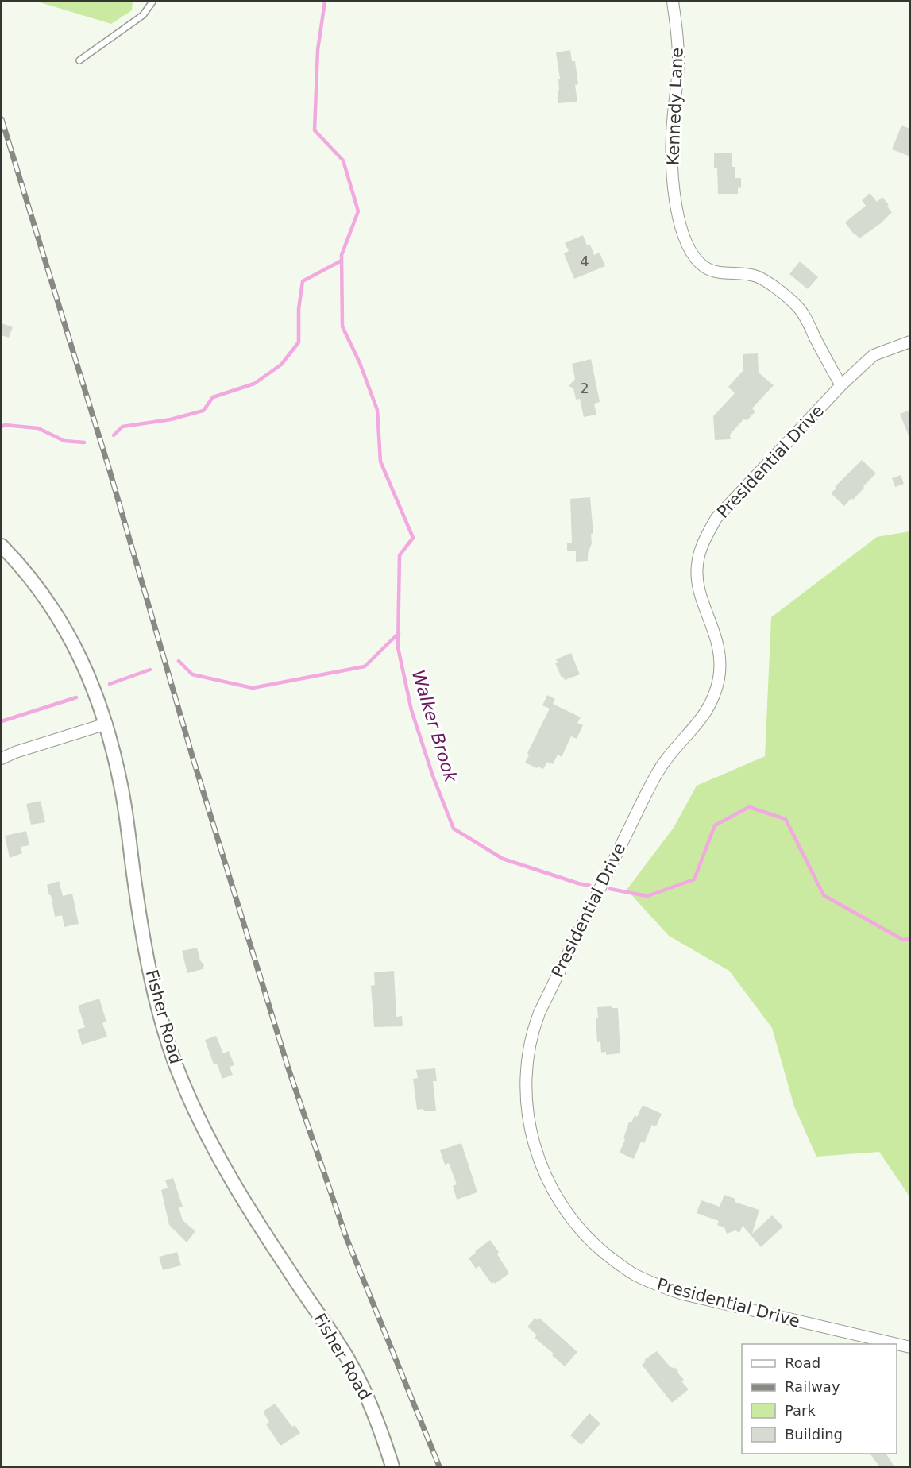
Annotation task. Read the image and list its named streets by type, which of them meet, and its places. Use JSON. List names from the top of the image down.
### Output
{
  "streets": {
    "street": ["Kennedy Lane", "Presidential Drive", "Fisher Road"]
  },
  "crossings": [
    ["Kennedy Lane", "Presidential Drive"]
  ],
  "water": ["Walker Brook"],
  "house_numbers": ["4", "2"],
  "legend": [
    "Road",
    "Railway",
    "Park",
    "Building"
  ]
}
